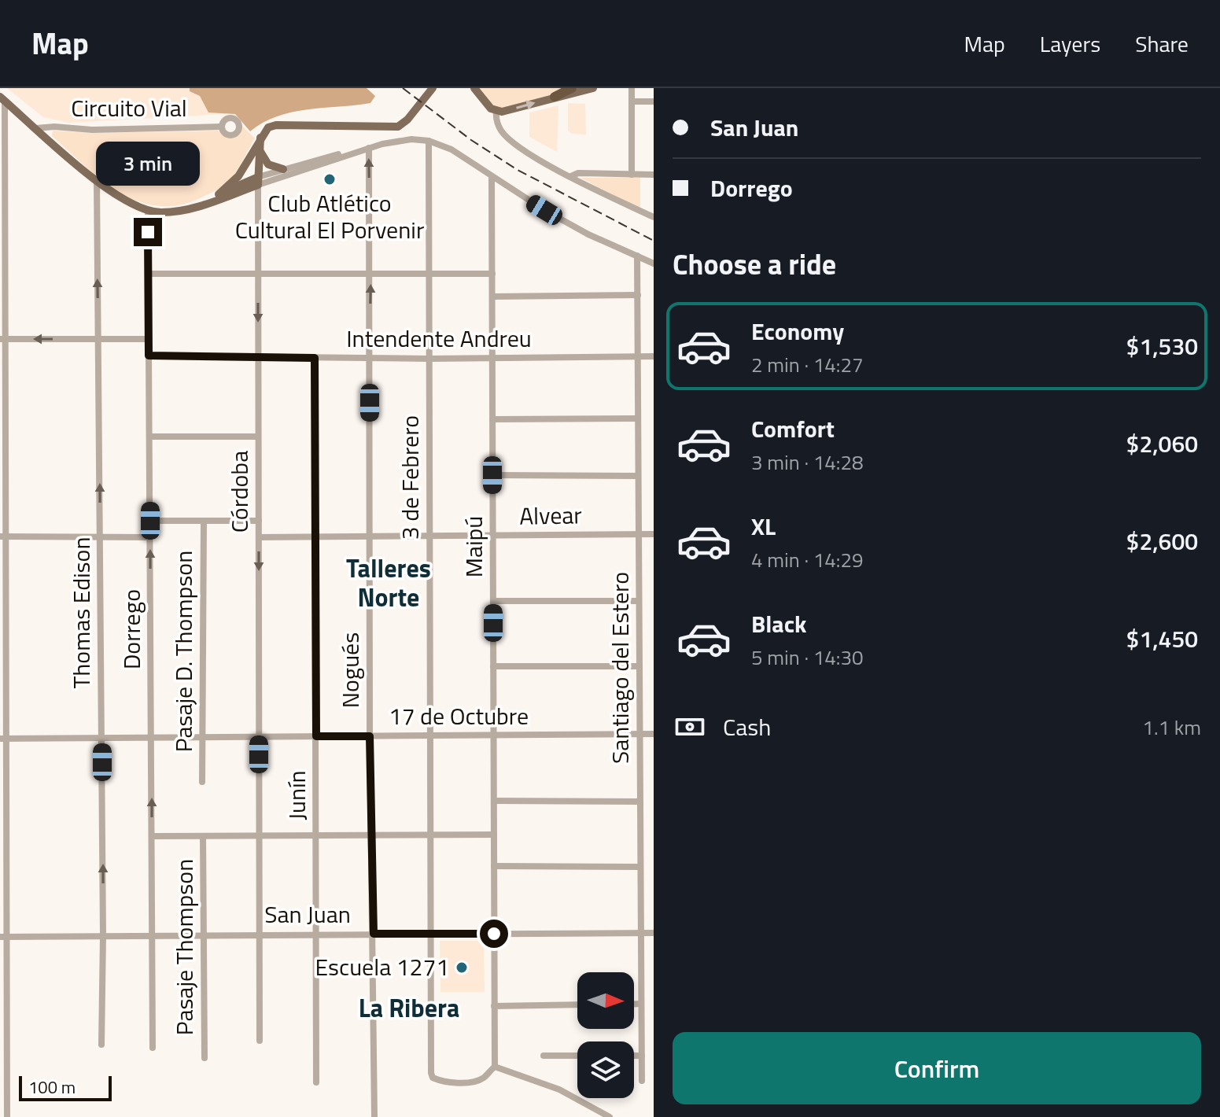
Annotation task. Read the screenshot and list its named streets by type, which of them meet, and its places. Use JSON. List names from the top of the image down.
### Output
{
  "streets": {
    "main road": ["Córdoba"],
    "street": [
      "Circuito Vial",
      "Intendente Andreu",
      "3 de Febrero",
      "Alvear",
      "Maipú",
      "Thomas Edison",
      "Dorrego",
      "Pasaje D. Thompson",
      "Santiago del Estero",
      "Nogués",
      "17 de Octubre",
      "Junín",
      "San Juan",
      "Pasaje Thompson"
    ]
  },
  "crossings": [
    ["Intendente Andreu", "3 de Febrero"],
    ["Intendente Andreu", "Córdoba"],
    ["Intendente Andreu", "Maipú"],
    ["Intendente Andreu", "Dorrego"],
    ["Intendente Andreu", "Santiago del Estero"],
    ["Intendente Andreu", "Nogués"],
    ["Intendente Andreu", "Junín"],
    ["3 de Febrero", "Alvear"],
    ["3 de Febrero", "Maipú"],
    ["3 de Febrero", "17 de Octubre"],
    ["3 de Febrero", "San Juan"],
    ["Córdoba", "Alvear"],
    ["Córdoba", "17 de Octubre"],
    ["Córdoba", "San Juan"],
    ["Alvear", "Maipú"],
    ["Alvear", "Santiago del Estero"],
    ["Alvear", "Nogués"],
    ["Alvear", "Junín"],
    ["Maipú", "17 de Octubre"],
    ["Maipú", "San Juan"],
    ["Thomas Edison", "17 de Octubre"],
    ["Thomas Edison", "San Juan"],
    ["Dorrego", "17 de Octubre"],
    ["Dorrego", "San Juan"],
    ["Pasaje D. Thompson", "17 de Octubre"],
    ["Santiago del Estero", "17 de Octubre"],
    ["Santiago del Estero", "San Juan"],
    ["Nogués", "17 de Octubre"],
    ["Nogués", "San Juan"],
    ["17 de Octubre", "Junín"],
    ["Junín", "San Juan"],
    ["San Juan", "Pasaje Thompson"]
  ],
  "one_way": ["Thomas Edison", "Dorrego"],
  "districts": ["Talleres Norte", "La Ribera"],
  "places": ["Club Atlético Cultural El Porvenir", "Escuela 1271"],
  "scale_bar": "100 m",
  "north": "right",
  "page": {
    "header": "Map",
    "nav": ["Map", "Layers", "Share"],
    "banner": ["San Juan", "Dorrego"],
    "bubble": "3 min",
    "heading": "Choose a ride",
    "list": [
      {
        "name": "Economy",
        "note": "2 min · 14:27",
        "value": "$1,530"
      },
      {
        "name": "Comfort",
        "note": "3 min · 14:28",
        "value": "$2,060"
      },
      {
        "name": "XL",
        "note": "4 min · 14:29",
        "value": "$2,600"
      },
      {
        "name": "Black",
        "note": "5 min · 14:30",
        "value": "$1,450"
      }
    ],
    "pay": ["Cash", "1.1 km"],
    "buttons": "Confirm",
    "scale": "100 m"
  }
}
